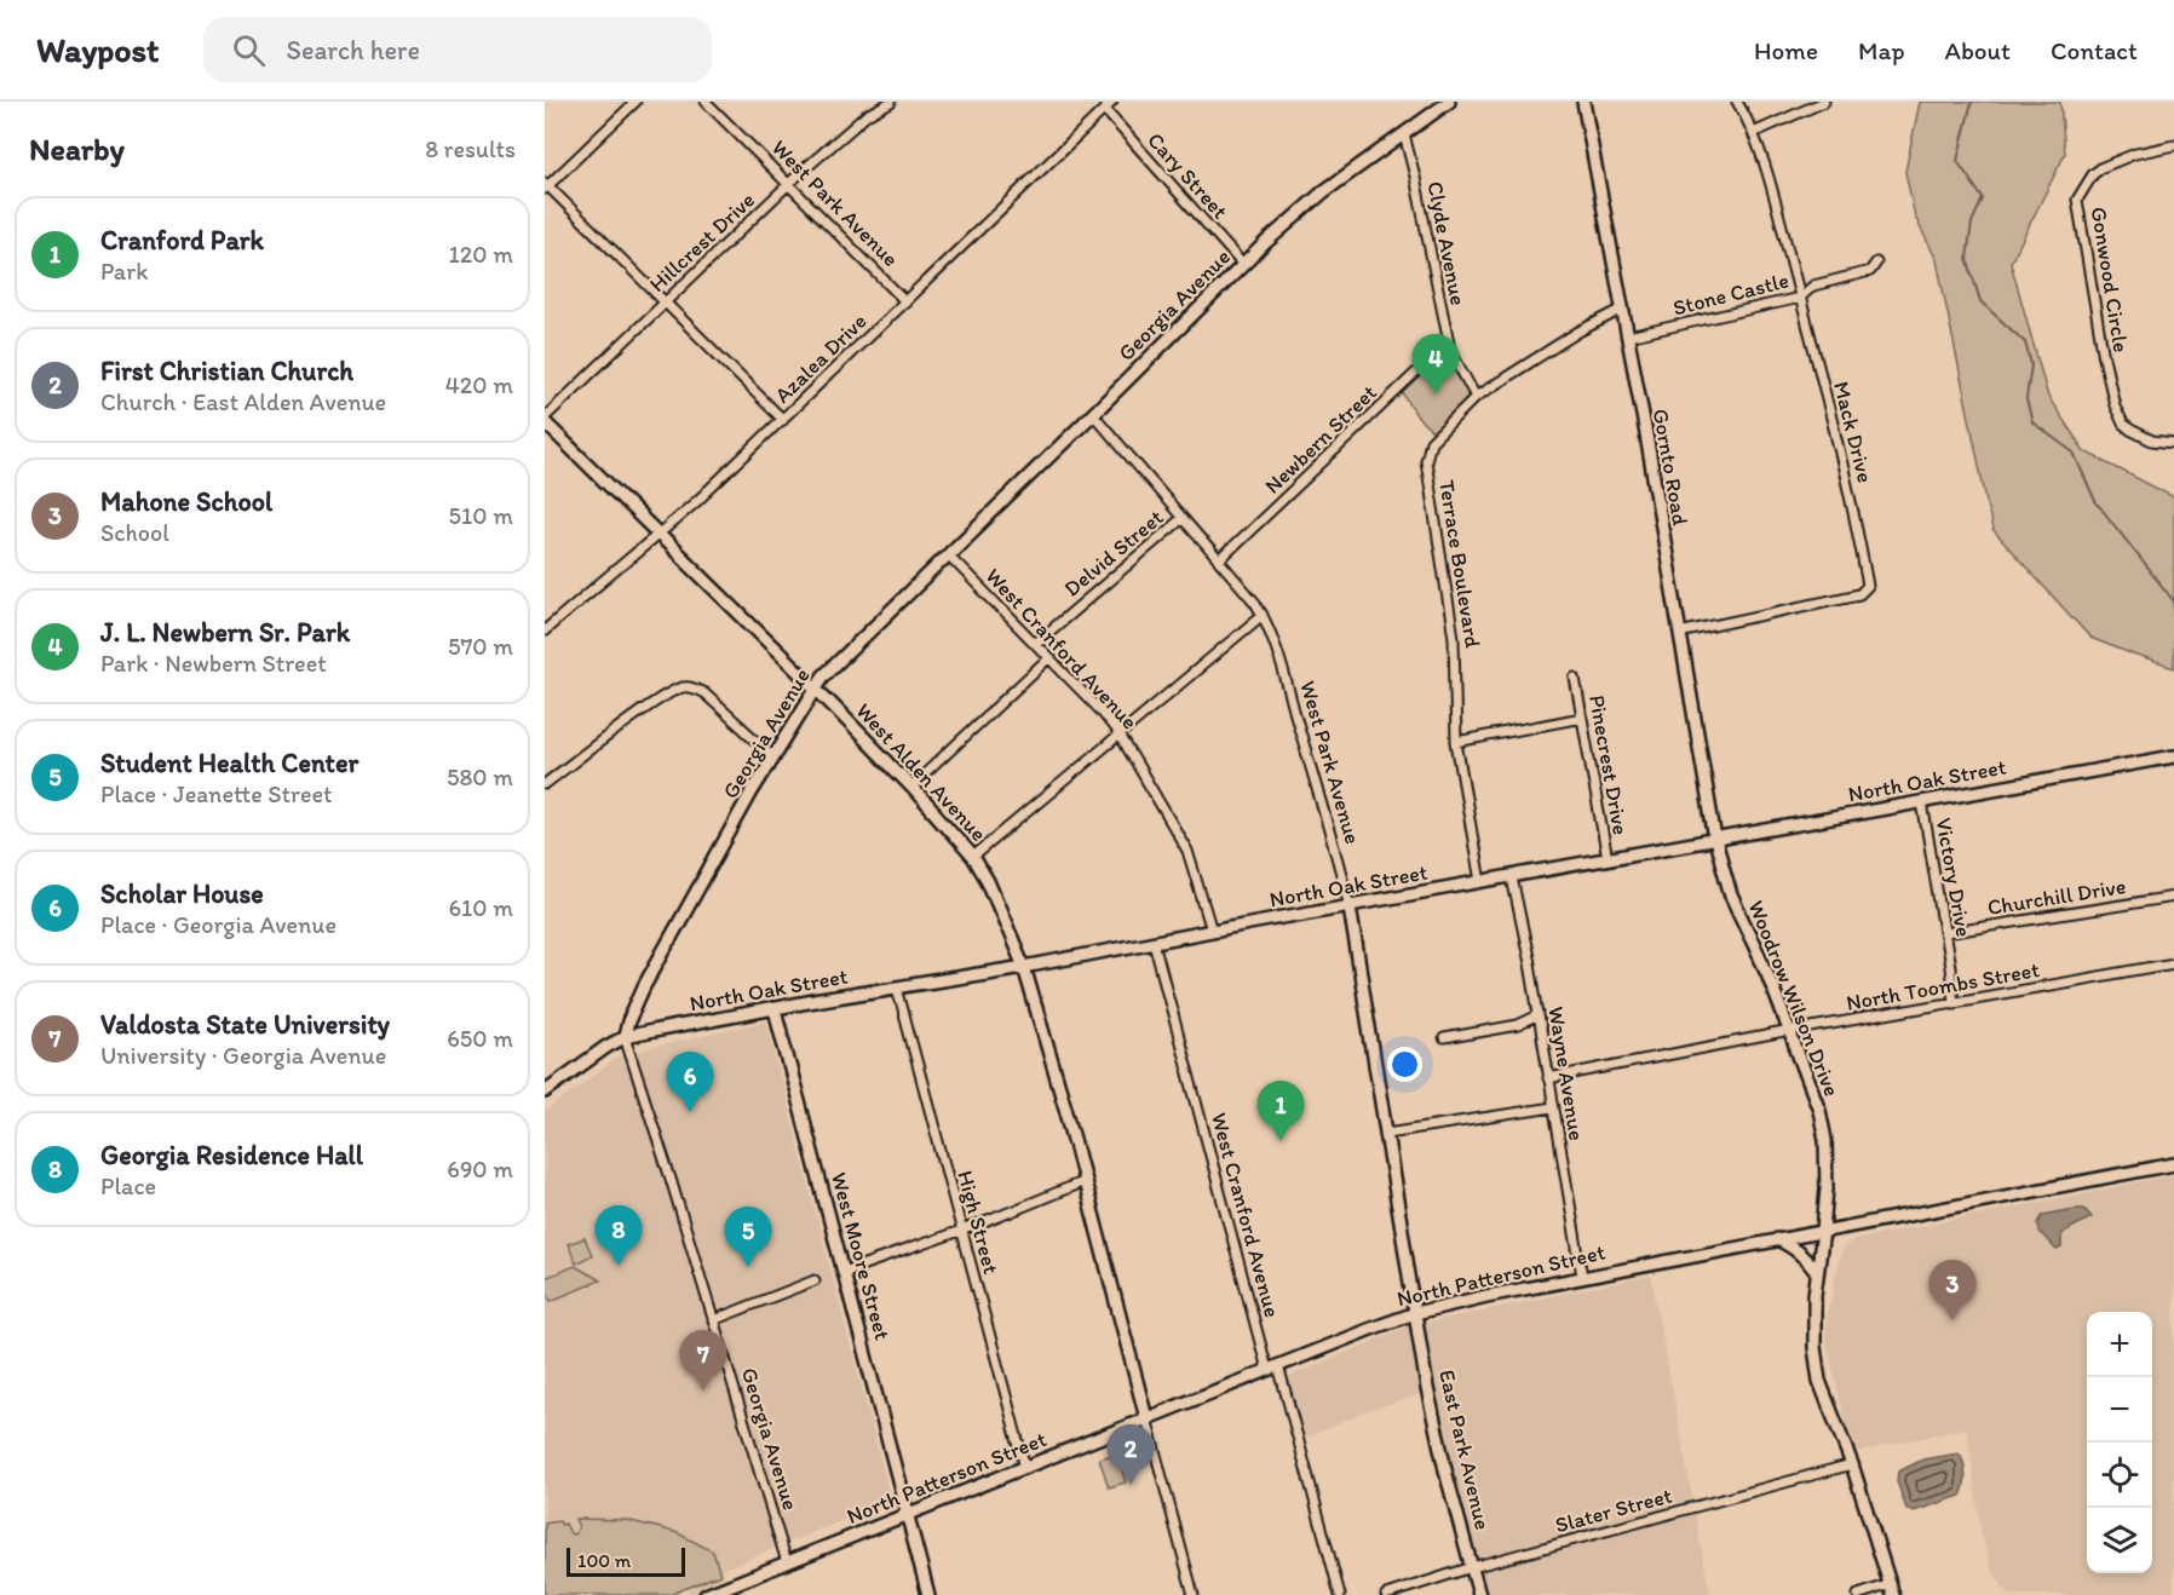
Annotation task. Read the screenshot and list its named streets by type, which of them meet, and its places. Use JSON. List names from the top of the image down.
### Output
{
  "streets": {
    "street": [
      "Cary Street",
      "West Park Avenue",
      "Hillcrest Drive",
      "Clyde Avenue",
      "Gonwood Circle",
      "Stone Castle",
      "Georgia Avenue",
      "Azalea Drive",
      "Mack Drive",
      "Newbern Street",
      "Gornto Road",
      "Delvid Street",
      "Terrace Boulevard",
      "West Cranford Avenue",
      "Pinecrest Drive",
      "West Alden Avenue",
      "North Oak Street",
      "Victory Drive",
      "Churchill Drive",
      "North Toombs Street",
      "Woodrow Wilson Drive",
      "Wayne Avenue",
      "High Street",
      "West Moore Street",
      "North Patterson Street",
      "East Park Avenue",
      "Slater Street"
    ]
  },
  "crossings": [
    ["Cary Street", "Georgia Avenue"],
    ["Cary Street", "Azalea Drive"],
    ["West Park Avenue", "Hillcrest Drive"],
    ["West Park Avenue", "Georgia Avenue"],
    ["West Park Avenue", "Azalea Drive"],
    ["West Park Avenue", "Newbern Street"],
    ["West Park Avenue", "Delvid Street"],
    ["West Park Avenue", "North Oak Street"],
    ["West Park Avenue", "North Patterson Street"],
    ["West Park Avenue", "East Park Avenue"],
    ["Hillcrest Drive", "West Alden Avenue"],
    ["Clyde Avenue", "Georgia Avenue"],
    ["Clyde Avenue", "Newbern Street"],
    ["Clyde Avenue", "Terrace Boulevard"],
    ["Stone Castle", "Mack Drive"],
    ["Stone Castle", "Gornto Road"],
    ["Georgia Avenue", "West Cranford Avenue"],
    ["Georgia Avenue", "West Alden Avenue"],
    ["Georgia Avenue", "North Oak Street"],
    ["Georgia Avenue", "North Patterson Street"],
    ["Azalea Drive", "West Alden Avenue"],
    ["Mack Drive", "Gornto Road"],
    ["Gornto Road", "Terrace Boulevard"],
    ["Gornto Road", "North Oak Street"],
    ["Gornto Road", "Woodrow Wilson Drive"],
    ["Delvid Street", "West Cranford Avenue"],
    ["Terrace Boulevard", "North Oak Street"],
    ["West Cranford Avenue", "North Oak Street"],
    ["West Cranford Avenue", "North Patterson Street"],
    ["Pinecrest Drive", "North Oak Street"],
    ["West Alden Avenue", "North Oak Street"],
    ["West Alden Avenue", "North Patterson Street"],
    ["North Oak Street", "Victory Drive"],
    ["North Oak Street", "Woodrow Wilson Drive"],
    ["North Oak Street", "Wayne Avenue"],
    ["North Oak Street", "High Street"],
    ["North Oak Street", "West Moore Street"],
    ["Victory Drive", "Churchill Drive"],
    ["Victory Drive", "North Toombs Street"],
    ["North Toombs Street", "Woodrow Wilson Drive"],
    ["North Toombs Street", "Wayne Avenue"],
    ["Woodrow Wilson Drive", "North Patterson Street"],
    ["Woodrow Wilson Drive", "Slater Street"],
    ["Wayne Avenue", "North Patterson Street"],
    ["High Street", "North Patterson Street"],
    ["West Moore Street", "North Patterson Street"],
    ["North Patterson Street", "East Park Avenue"],
    ["East Park Avenue", "Slater Street"]
  ],
  "scale_bar": "100 m",
  "page": {
    "header": "Waypost",
    "search": "Search here",
    "nav": [
      "Home",
      "Map",
      "About",
      "Contact"
    ],
    "heading": ["Nearby", "8 results"],
    "list": [
      {
        "mark": "1",
        "name": "Cranford Park",
        "note": "Park",
        "value": "120 m"
      },
      {
        "mark": "2",
        "name": "First Christian Church",
        "note": "Church · East Alden Avenue",
        "value": "420 m"
      },
      {
        "mark": "3",
        "name": "Mahone School",
        "note": "School",
        "value": "510 m"
      },
      {
        "mark": "4",
        "name": "J. L. Newbern Sr. Park",
        "note": "Park · Newbern Street",
        "value": "570 m"
      },
      {
        "mark": "5",
        "name": "Student Health Center",
        "note": "Place · Jeanette Street",
        "value": "580 m"
      },
      {
        "mark": "6",
        "name": "Scholar House",
        "note": "Place · Georgia Avenue",
        "value": "610 m"
      },
      {
        "mark": "7",
        "name": "Valdosta State University",
        "note": "University · Georgia Avenue",
        "value": "650 m"
      },
      {
        "mark": "8",
        "name": "Georgia Residence Hall",
        "note": "Place",
        "value": "690 m"
      }
    ],
    "pins": [
      "4",
      "6",
      "1",
      "8",
      "5",
      "3",
      "7",
      "2"
    ],
    "map_buttons": ["+", "−"],
    "scale": "100 m"
  }
}
